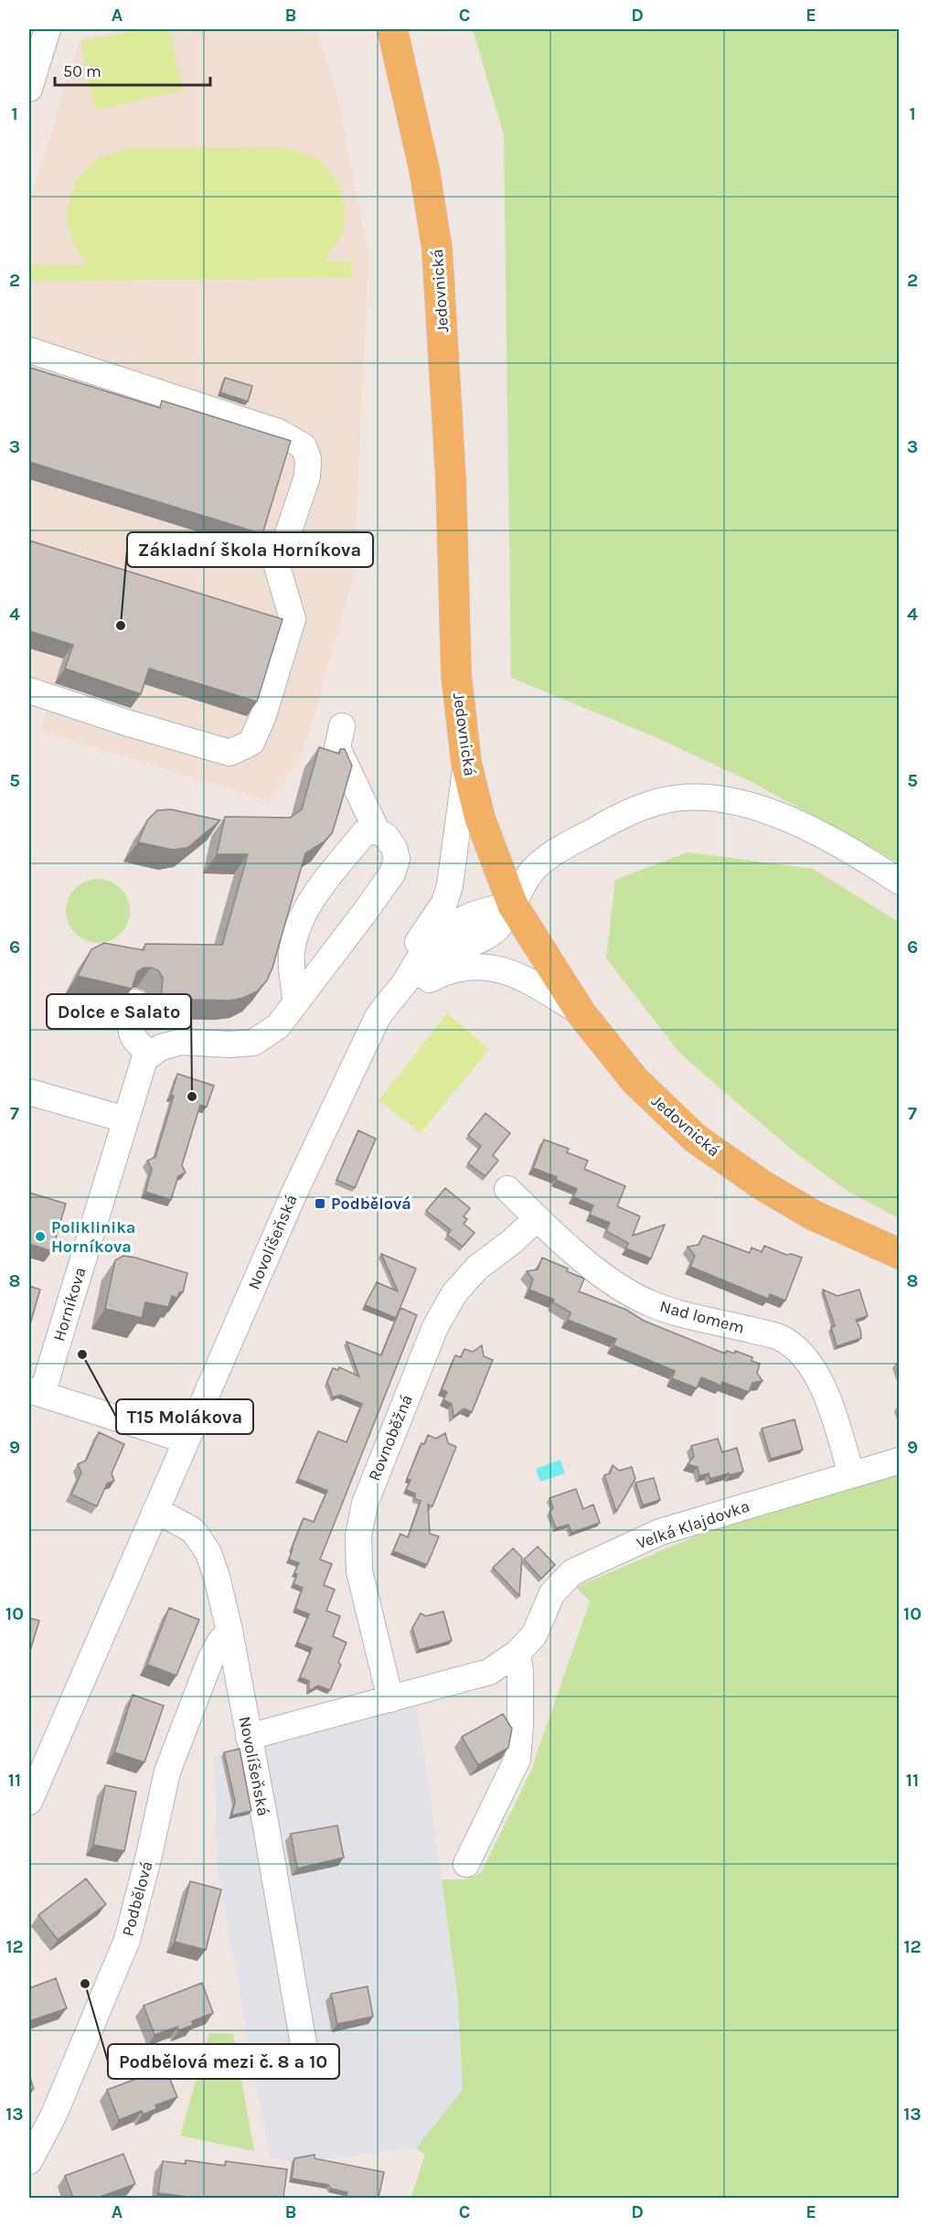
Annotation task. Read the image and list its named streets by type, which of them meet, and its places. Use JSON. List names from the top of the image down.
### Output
{
  "streets": {
    "main road": ["Jedovnická"],
    "street": [
      "Novolíšeňská",
      "Horníkova",
      "Nad lomem",
      "Rovnoběžná",
      "Velká Klajdovka",
      "Podbělová"
    ]
  },
  "crossings": [
    ["Jedovnická", "Novolíšeňská"],
    ["Novolíšeňská", "Velká Klajdovka"],
    ["Novolíšeňská", "Podbělová"],
    ["Nad lomem", "Rovnoběžná"],
    ["Nad lomem", "Velká Klajdovka"],
    ["Rovnoběžná", "Velká Klajdovka"]
  ],
  "places": {
    "other": [
      "Základní škola Horníkova",
      "Dolce e Salato",
      "Poliklinika Horníkova",
      "T15 Molákova",
      "Podbělová mezi č. 8 a 10"
    ],
    "transit": ["Podbělová"]
  },
  "scale_bar": "50 m",
  "grid": {
    "columns": [
      "A",
      "B",
      "C",
      "D",
      "E"
    ],
    "rows": [
      "1",
      "2",
      "3",
      "4",
      "5",
      "6",
      "7",
      "8",
      "9",
      "10",
      "11",
      "12",
      "13"
    ]
  }
}
